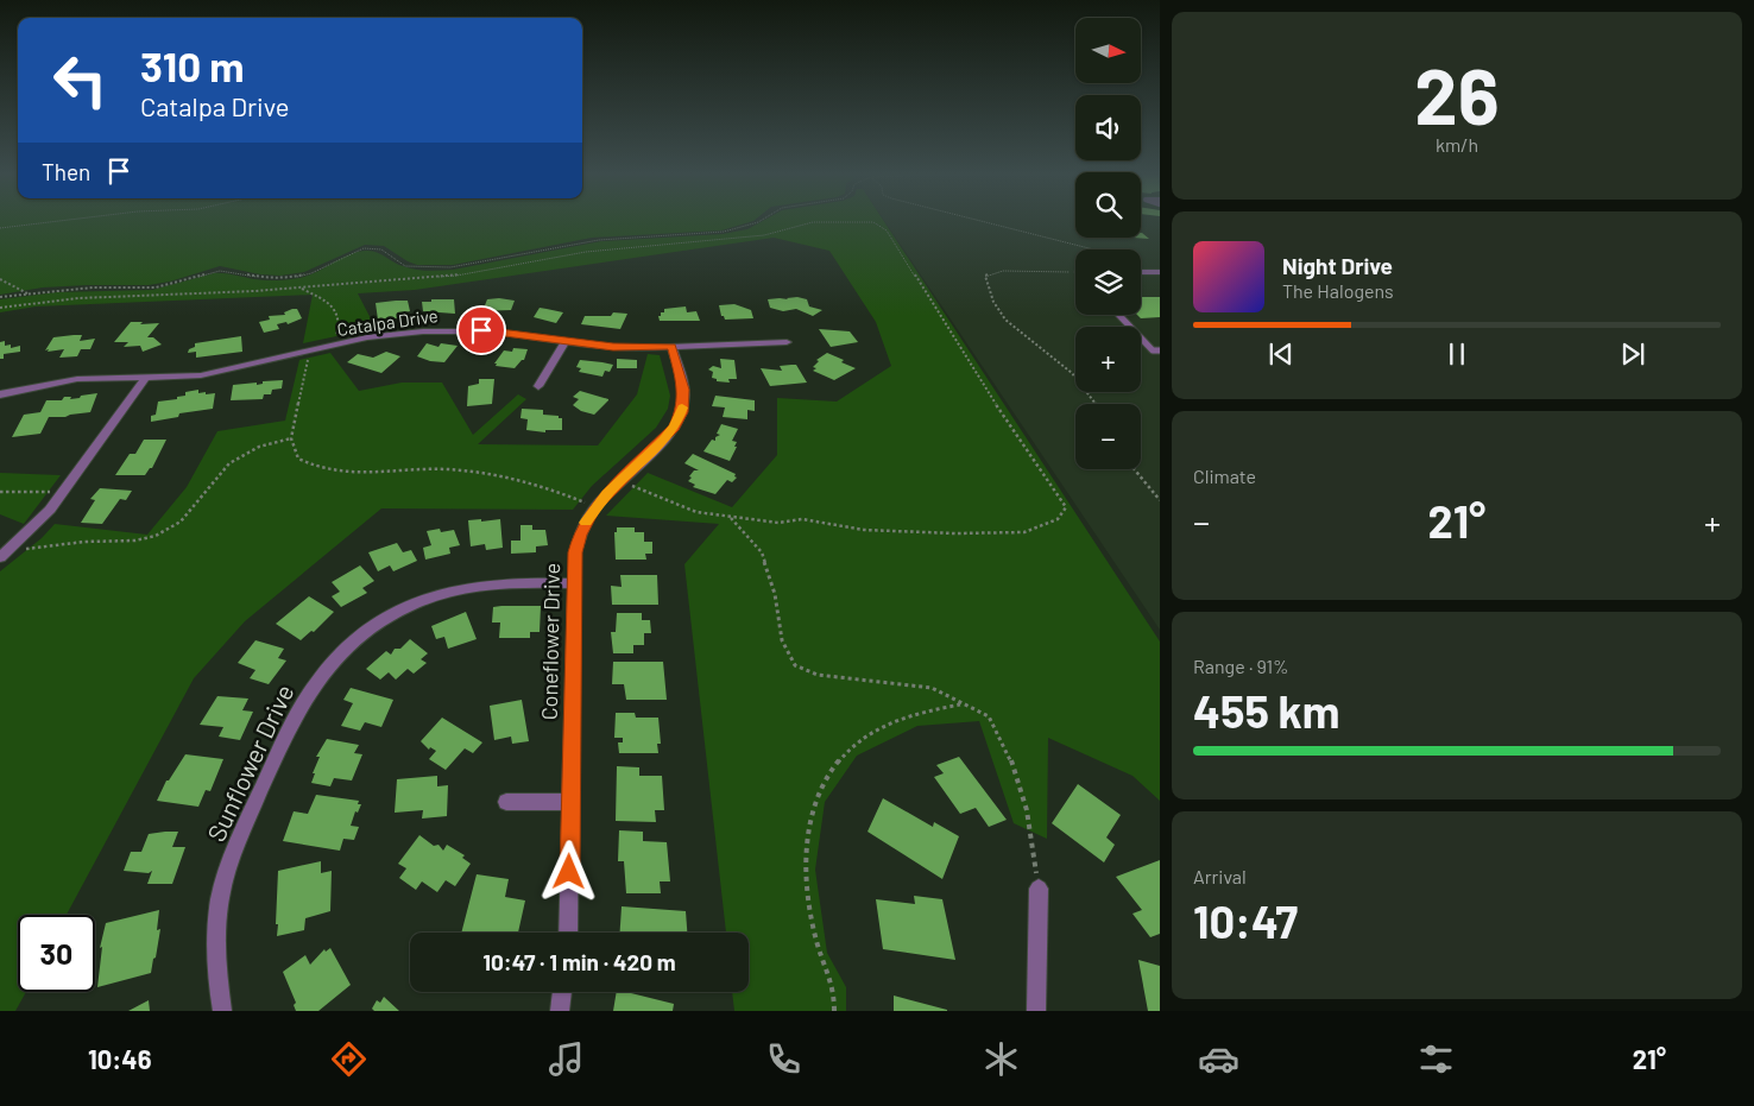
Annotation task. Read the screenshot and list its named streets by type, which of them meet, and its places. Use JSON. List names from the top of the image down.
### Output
{
  "streets": {
    "street": ["Catalpa Drive", "Coneflower Drive", "Sunflower Drive"]
  },
  "crossings": [
    ["Catalpa Drive", "Coneflower Drive"],
    ["Coneflower Drive", "Sunflower Drive"]
  ],
  "north": "right",
  "page": {
    "tile": [
      ["26", "km/h"],
      "Climate",
      ["Range · 91%", "455 km"],
      ["Arrival", "10:47"]
    ],
    "map_buttons": ["+", "−"],
    "turn": ["310 m", "Catalpa Drive"],
    "then": "Then",
    "song": ["Night Drive", "The Halogens"],
    "heat": ["−", "21°", "+"],
    "limit": "30",
    "trip": "10:47 · 1 min · 420 m",
    "tabs": ["10:46", "21°"]
  }
}
